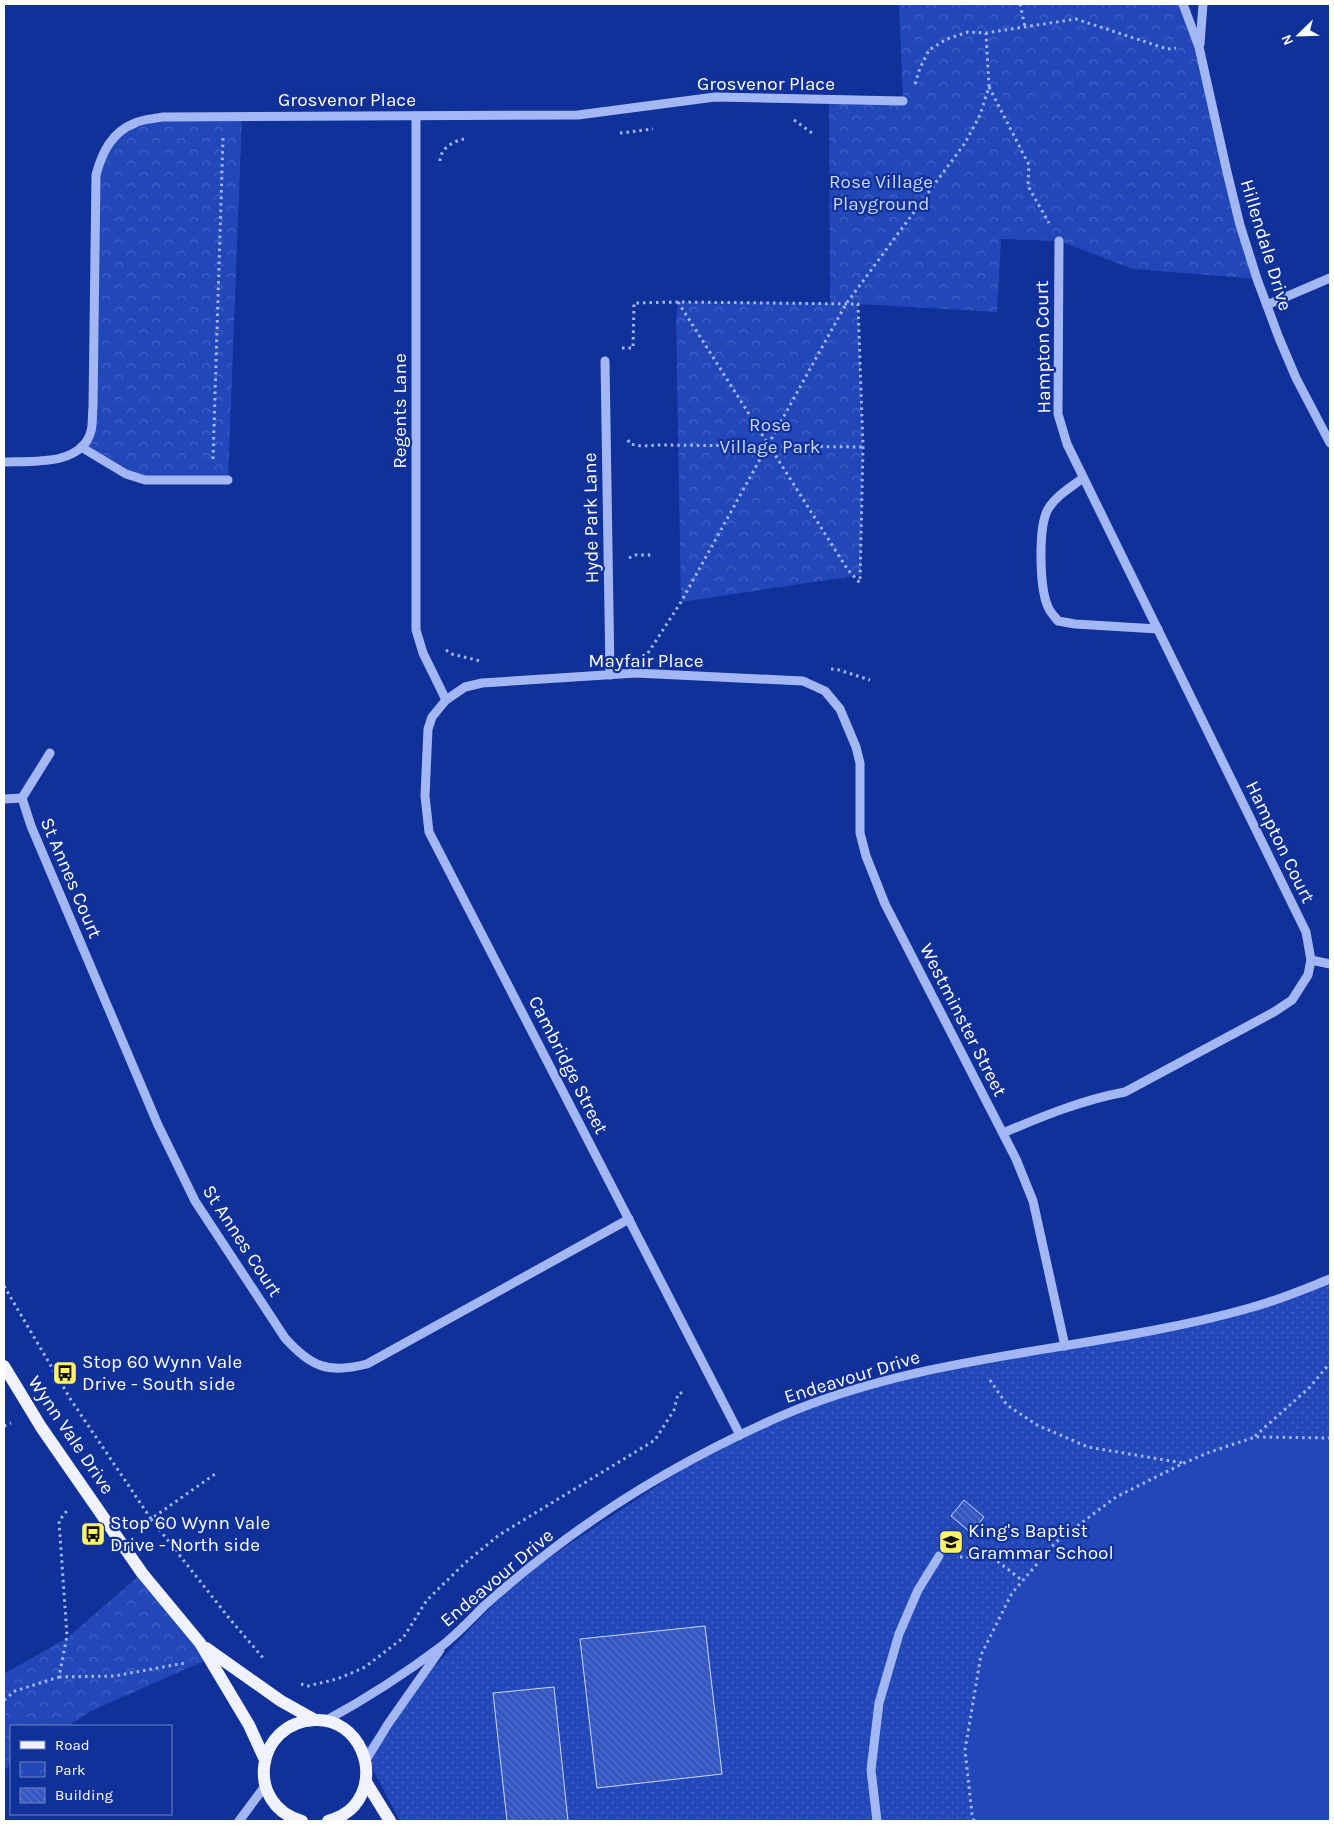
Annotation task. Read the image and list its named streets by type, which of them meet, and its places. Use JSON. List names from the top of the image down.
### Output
{
  "streets": {
    "main road": ["Wynn Vale Drive"],
    "street": [
      "Grosvenor Place",
      "Hillendale Drive",
      "Hampton Court",
      "Regents Lane",
      "Hyde Park Lane",
      "Mayfair Place",
      "St Annes Court",
      "Westminster Street",
      "Cambridge Street",
      "Endeavour Drive"
    ]
  },
  "crossings": [
    ["Grosvenor Place", "Regents Lane"],
    ["Hampton Court", "Westminster Street"],
    ["Regents Lane", "Mayfair Place"],
    ["Regents Lane", "Cambridge Street"],
    ["Hyde Park Lane", "Mayfair Place"],
    ["Mayfair Place", "Westminster Street"],
    ["Mayfair Place", "Cambridge Street"],
    ["St Annes Court", "Cambridge Street"],
    ["Westminster Street", "Endeavour Drive"],
    ["Cambridge Street", "Endeavour Drive"],
    ["Endeavour Drive", "Wynn Vale Drive"]
  ],
  "parks": ["Rose Village Playground", "Rose Village Park"],
  "places": {
    "bus stop": ["Stop 60 Wynn Vale Drive - South side", "Stop 60 Wynn Vale Drive - North side"],
    "school or university": ["King's Baptist Grammar School"]
  },
  "legend": ["Road", "Park", "Building"],
  "north": "bottom left"
}
